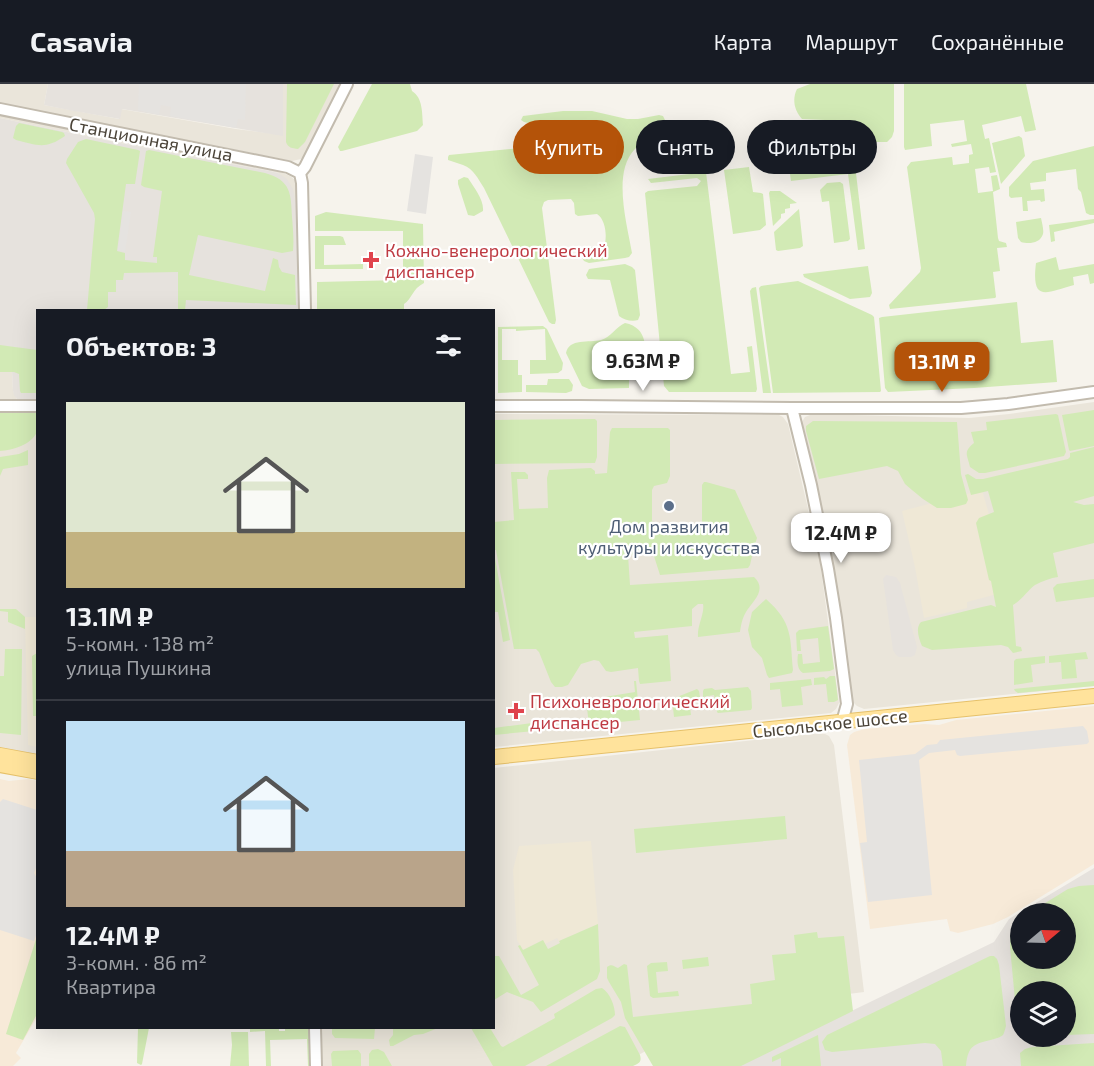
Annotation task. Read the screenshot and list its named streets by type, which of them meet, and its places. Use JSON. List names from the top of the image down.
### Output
{
  "streets": {
    "main road": ["Сысольское шоссе"],
    "street": ["Станционная улица"]
  },
  "places": {
    "health": ["Кожно-венерологический диспансер", "Психоневрологический диспансер"],
    "other": ["Дом развития культуры и искусства"]
  },
  "north": "right",
  "page": {
    "header": "Casavia",
    "nav": ["Карта", "Маршрут", "Сохранённые"],
    "chip": ["Купить", "Снять", "Фильтры"],
    "heading": "Объектов: 3",
    "price": ["9.63M ₽", "13.1M ₽", "12.4M ₽"],
    "list": [
      {
        "name": "13.1M ₽",
        "note": "5-комн. · 138 m² · улица Пушкина"
      },
      {
        "name": "12.4M ₽",
        "note": "3-комн. · 86 m² · Квартира"
      }
    ]
  }
}
